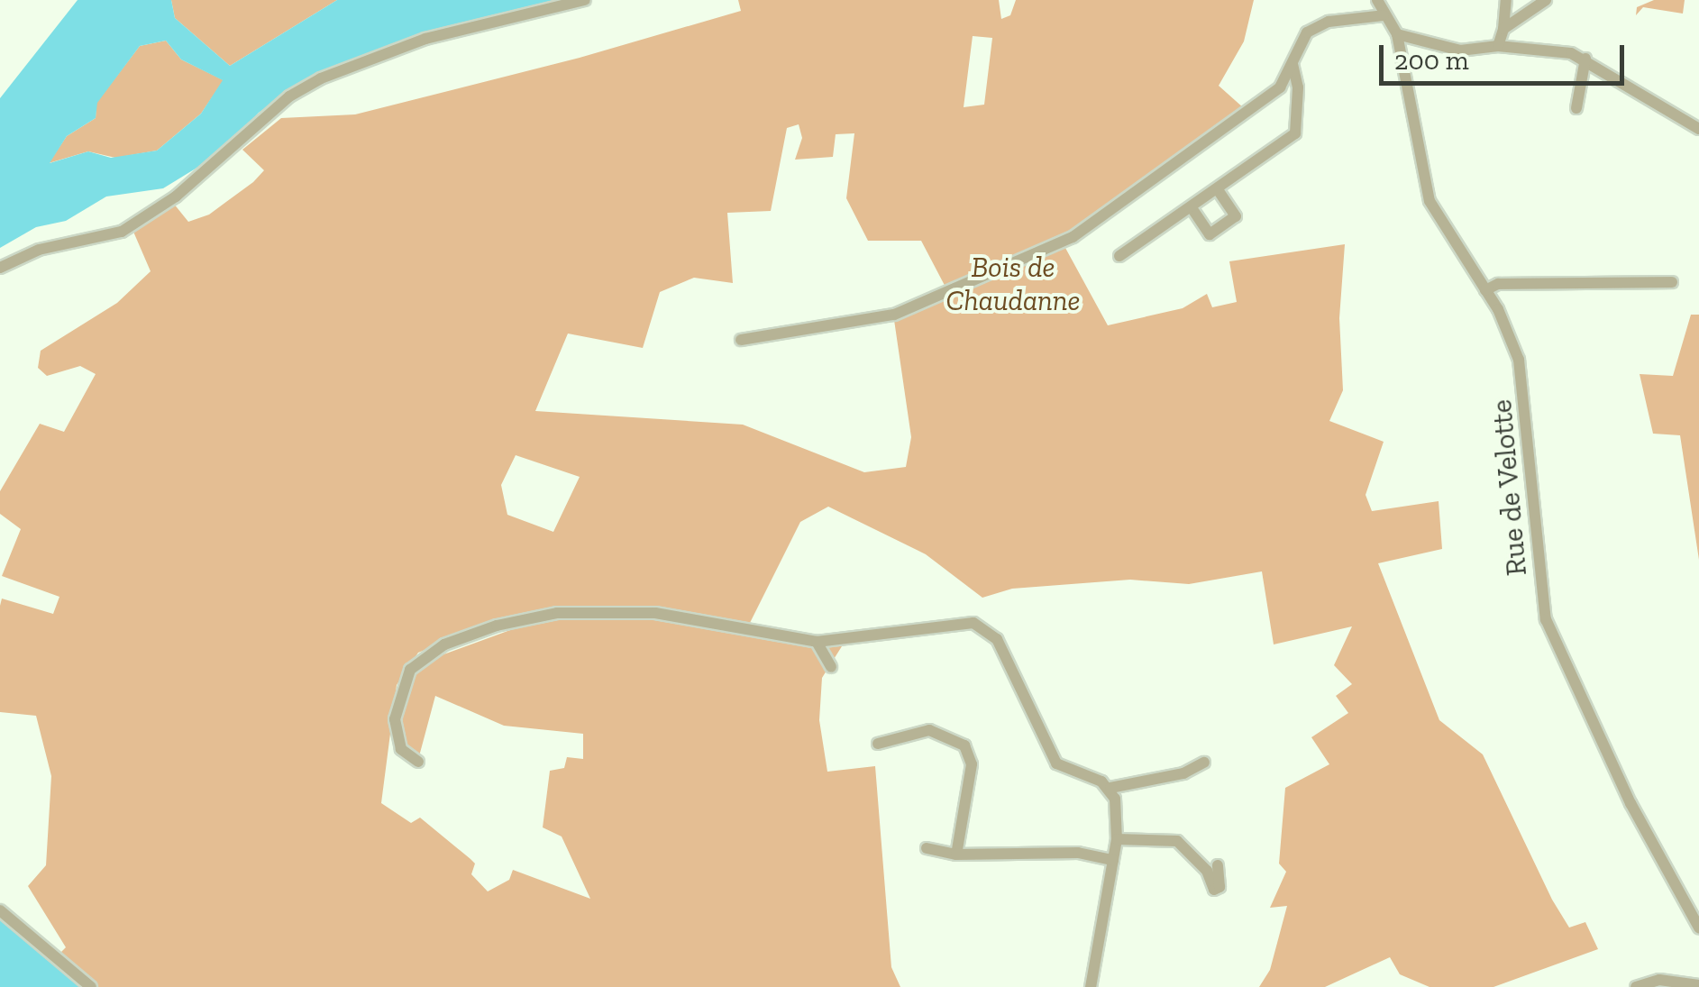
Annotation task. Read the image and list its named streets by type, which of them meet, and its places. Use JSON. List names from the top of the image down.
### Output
{
  "streets": {
    "street": ["Rue de Velotte"]
  },
  "parks": ["Bois de Chaudanne"],
  "scale_bar": "200 m"
}
